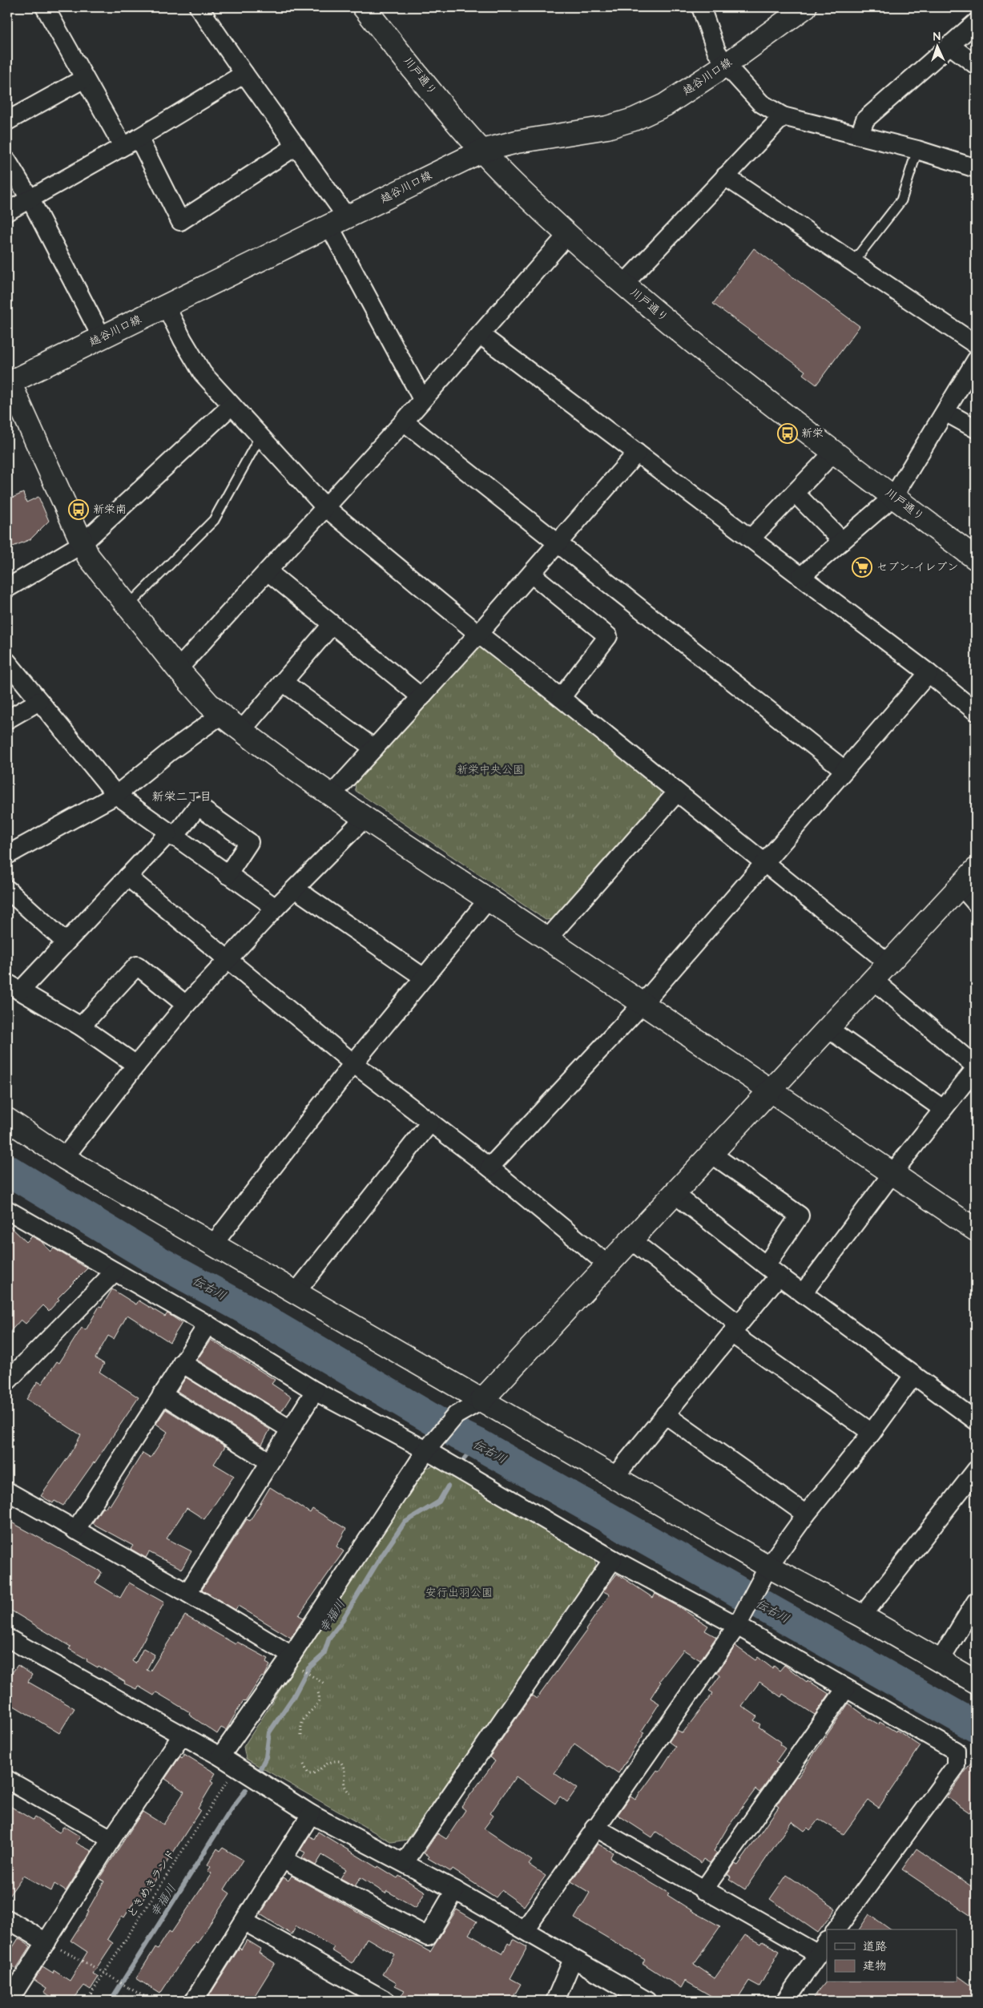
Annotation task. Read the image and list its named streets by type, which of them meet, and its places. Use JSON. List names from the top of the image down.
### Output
{
  "streets": {
    "street": ["川戸通り", "越谷川口線"],
    "path": ["ときめきランド"]
  },
  "crossings": [
    ["川戸通り", "越谷川口線"]
  ],
  "districts": ["新栄二丁目"],
  "water": ["伝右川", "幸福川"],
  "parks": ["新栄中央公園", "安行出羽公園"],
  "places": {
    "bus stop": ["新栄", "新栄南"],
    "supermarket": ["セブン-イレブン"]
  },
  "legend": ["道路", "建物"],
  "north": "top"
}
